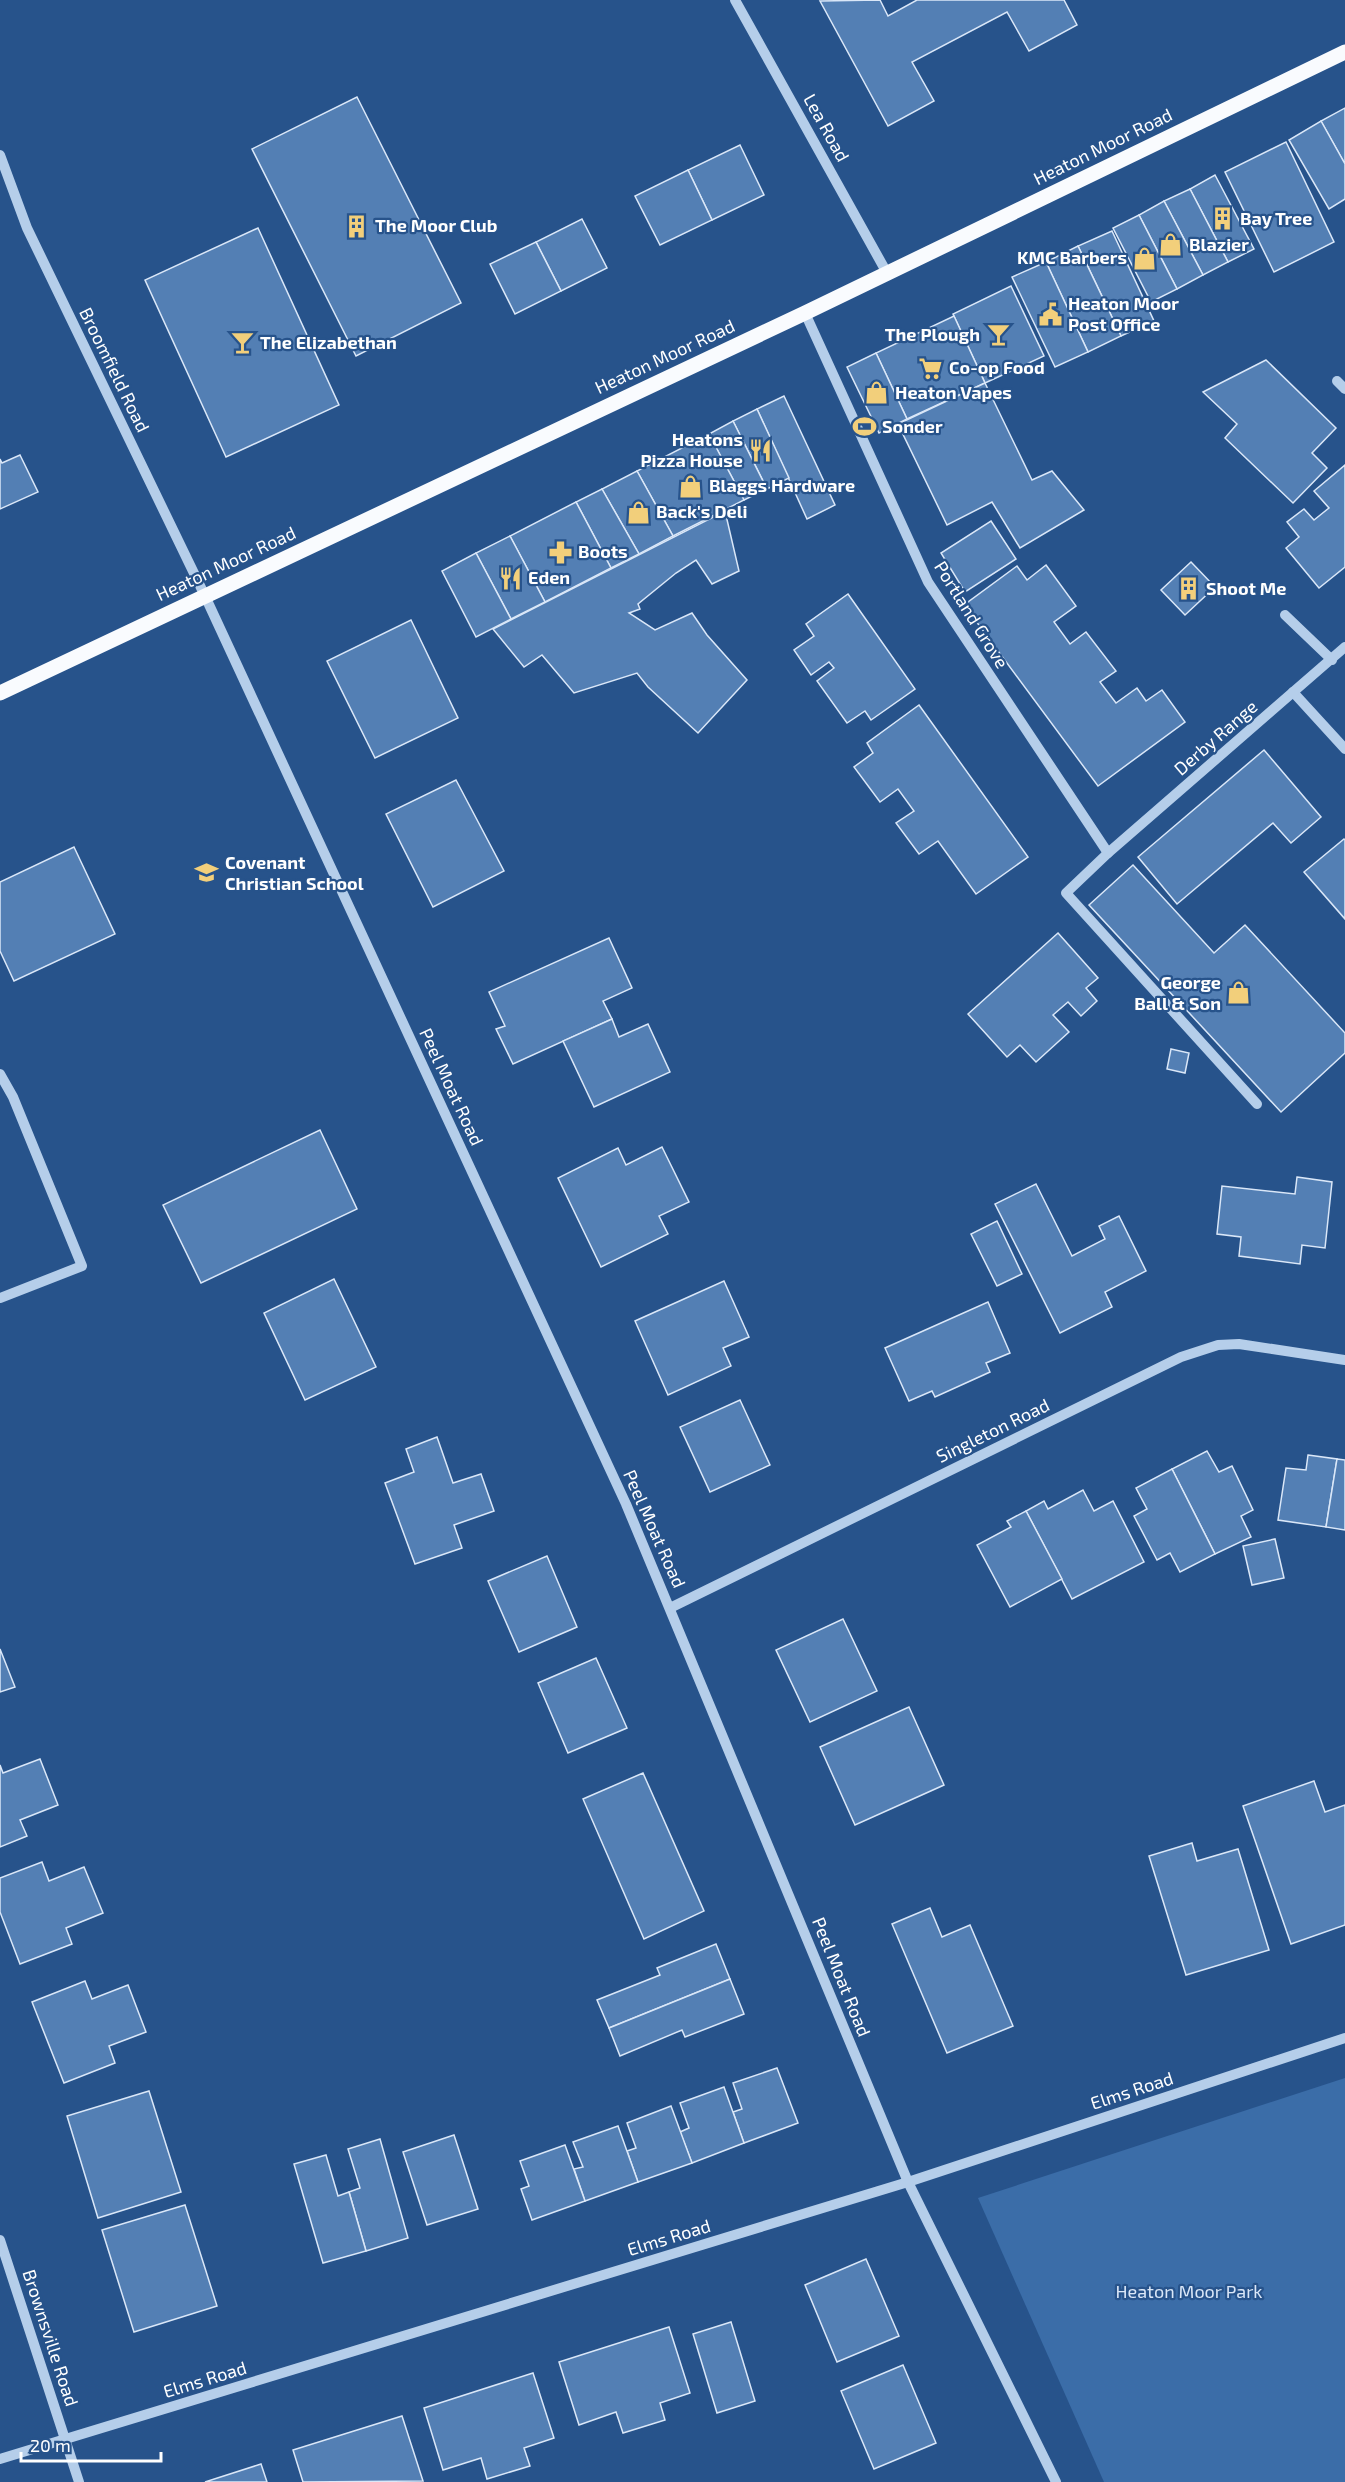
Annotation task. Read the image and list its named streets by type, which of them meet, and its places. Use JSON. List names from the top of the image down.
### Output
{
  "streets": {
    "main road": ["Heaton Moor Road"],
    "street": [
      "Lea Road",
      "Broomfield Road",
      "Portland Grove",
      "Derby Range",
      "Peel Moat Road",
      "Singleton Road",
      "Elms Road",
      "Brownsville Road"
    ]
  },
  "crossings": [
    ["Lea Road", "Heaton Moor Road"],
    ["Heaton Moor Road", "Broomfield Road"],
    ["Heaton Moor Road", "Portland Grove"],
    ["Heaton Moor Road", "Peel Moat Road"],
    ["Broomfield Road", "Peel Moat Road"],
    ["Portland Grove", "Derby Range"],
    ["Peel Moat Road", "Singleton Road"],
    ["Peel Moat Road", "Elms Road"],
    ["Elms Road", "Brownsville Road"]
  ],
  "parks": ["Heaton Moor Park"],
  "places": {
    "building": ["Bay Tree", "The Moor Club", "Shoot Me"],
    "shop": [
      "Blazier",
      "KMC Barbers",
      "Heaton Vapes",
      "Blaggs Hardware",
      "Back's Deli",
      "George Ball & Son"
    ],
    "public building": ["Heaton Moor Post Office"],
    "bar": ["The Plough", "The Elizabethan"],
    "supermarket": ["Co-op Food"],
    "sports": ["Sonder"],
    "restaurant": ["Heatons Pizza House", "Eden"],
    "pharmacy": ["Boots"],
    "school or university": ["Covenant Christian School"]
  },
  "scale_bar": "20 m"
}
